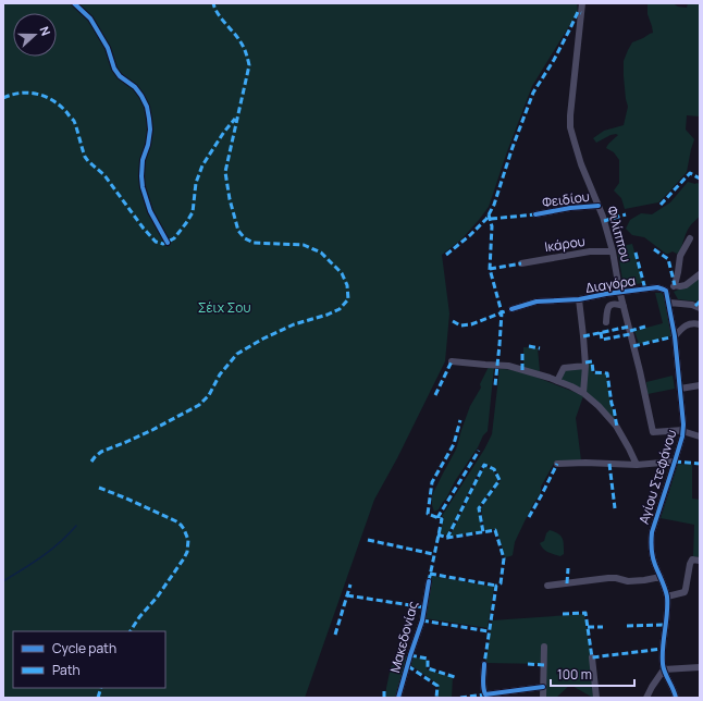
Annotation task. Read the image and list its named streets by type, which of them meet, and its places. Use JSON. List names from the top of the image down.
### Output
{
  "streets": {
    "street": [
      "Φειδίου",
      "Φιλίππου",
      "Ικάρου",
      "Διαγόρα",
      "Αγίου Στεφάνου",
      "Μακεδονίας"
    ]
  },
  "crossings": [
    ["Φειδίου", "Φιλίππου"],
    ["Φιλίππου", "Ικάρου"],
    ["Φιλίππου", "Διαγόρα"],
    ["Φιλίππου", "Αγίου Στεφάνου"]
  ],
  "parks": ["Σέιχ Σου"],
  "legend": ["Cycle path", "Path"],
  "scale_bar": "100 m",
  "north": "right"
}
